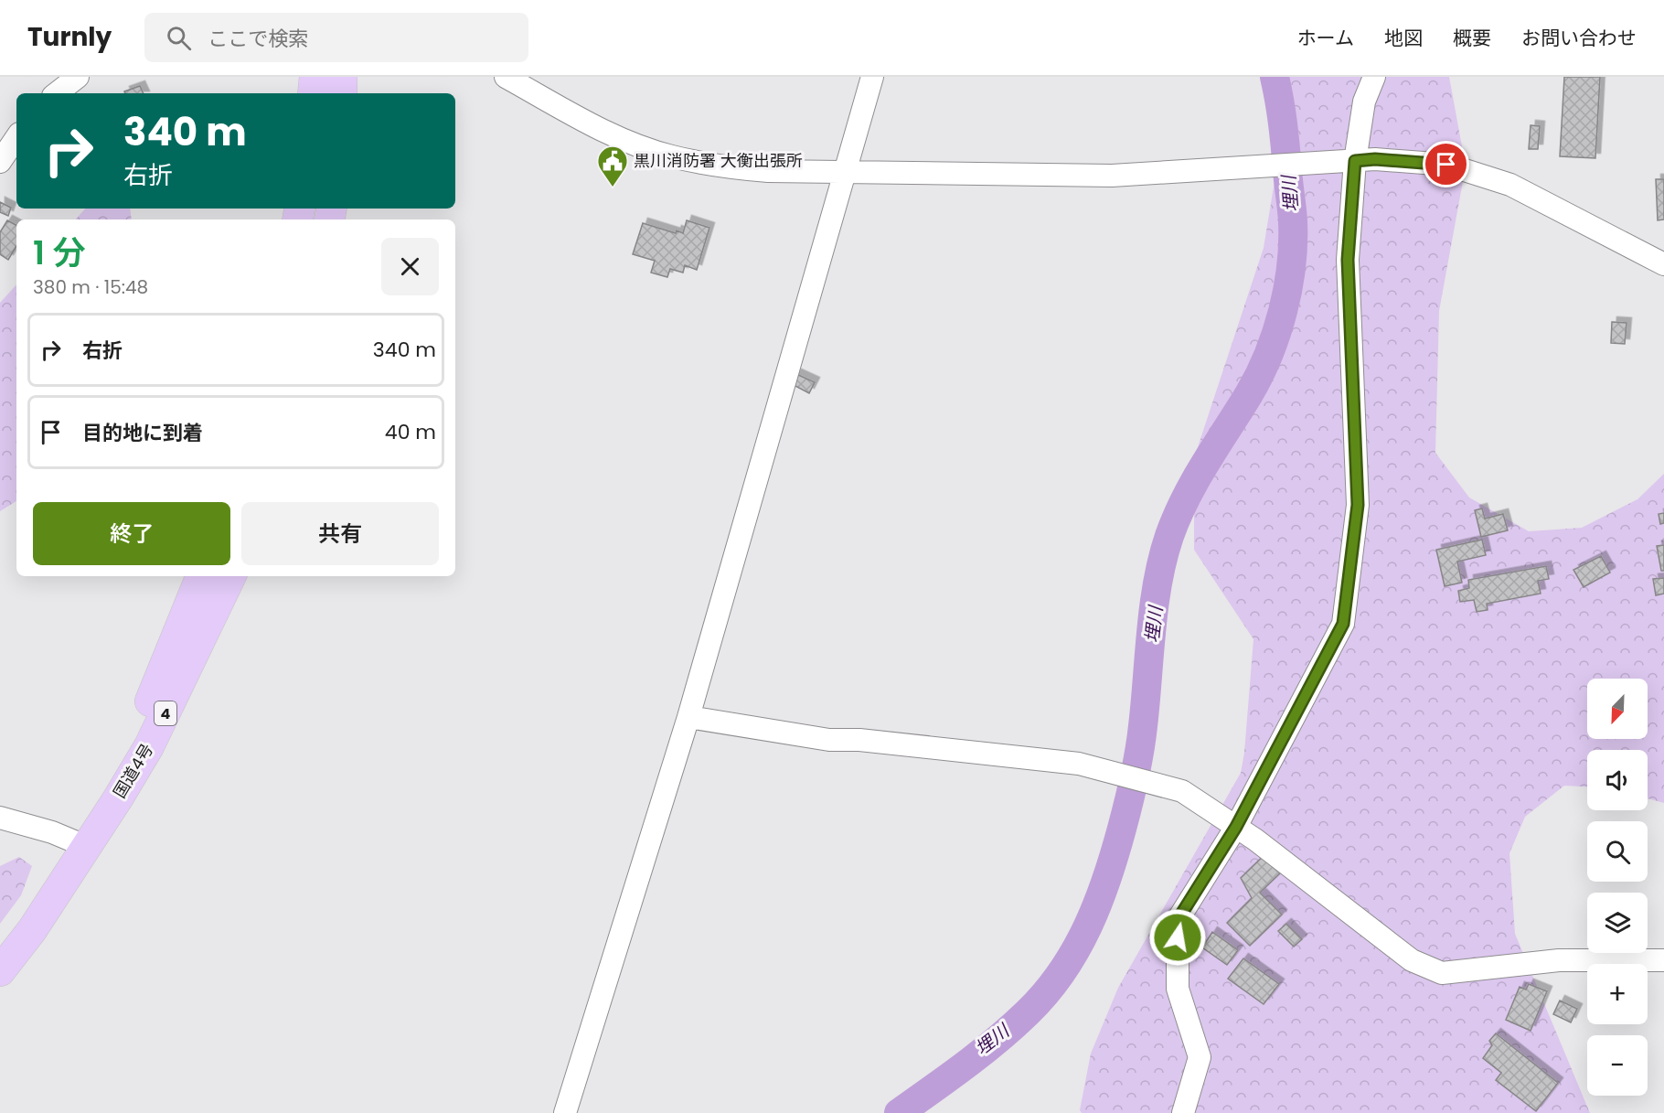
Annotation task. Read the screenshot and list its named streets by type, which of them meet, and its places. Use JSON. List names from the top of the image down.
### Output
{
  "streets": {
    "highway": ["4", "国道4号"]
  },
  "water": ["埋川"],
  "places": {
    "public building": ["黒川消防署 大衡出張所"]
  },
  "north": "bottom left",
  "page": {
    "header": "Turnly",
    "search": "ここで検索",
    "nav": [
      "ホーム",
      "地図",
      "概要",
      "お問い合わせ"
    ],
    "turn": ["340 m", "右折"],
    "heading": ["1 分", "380 m · 15:48"],
    "list": [
      {
        "name": "右折",
        "value": "340 m"
      },
      {
        "name": "目的地に到着",
        "value": "40 m"
      }
    ],
    "buttons": ["終了", "共有"],
    "map_buttons": ["+", "−"]
  }
}
